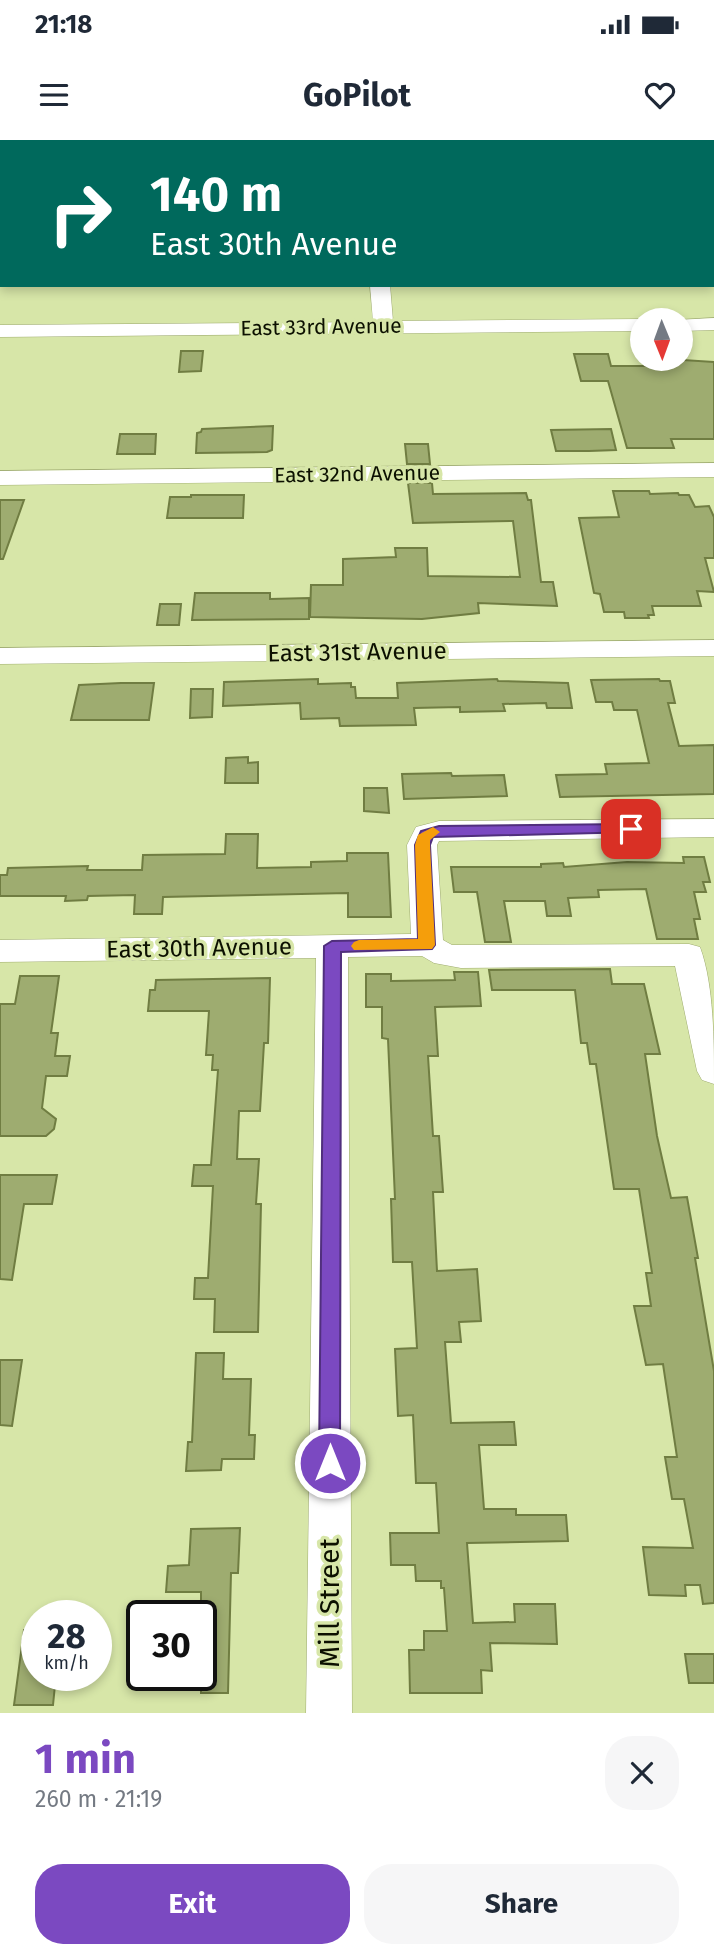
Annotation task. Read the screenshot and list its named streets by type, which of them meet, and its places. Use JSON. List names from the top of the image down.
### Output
{
  "streets": {
    "street": [
      "East 33rd Avenue",
      "East 32nd Avenue",
      "East 31st Avenue",
      "East 30th Avenue",
      "Mill Street"
    ]
  },
  "crossings": [
    ["East 30th Avenue", "Mill Street"]
  ],
  "north": "bottom",
  "page": {
    "status": "21:18",
    "header": "GoPilot",
    "turn": ["140 m", "East 30th Avenue"],
    "speed": "28 km/h",
    "limit": "30",
    "heading": ["1 min", "260 m · 21:19"],
    "buttons": ["Exit", "Share"]
  }
}
